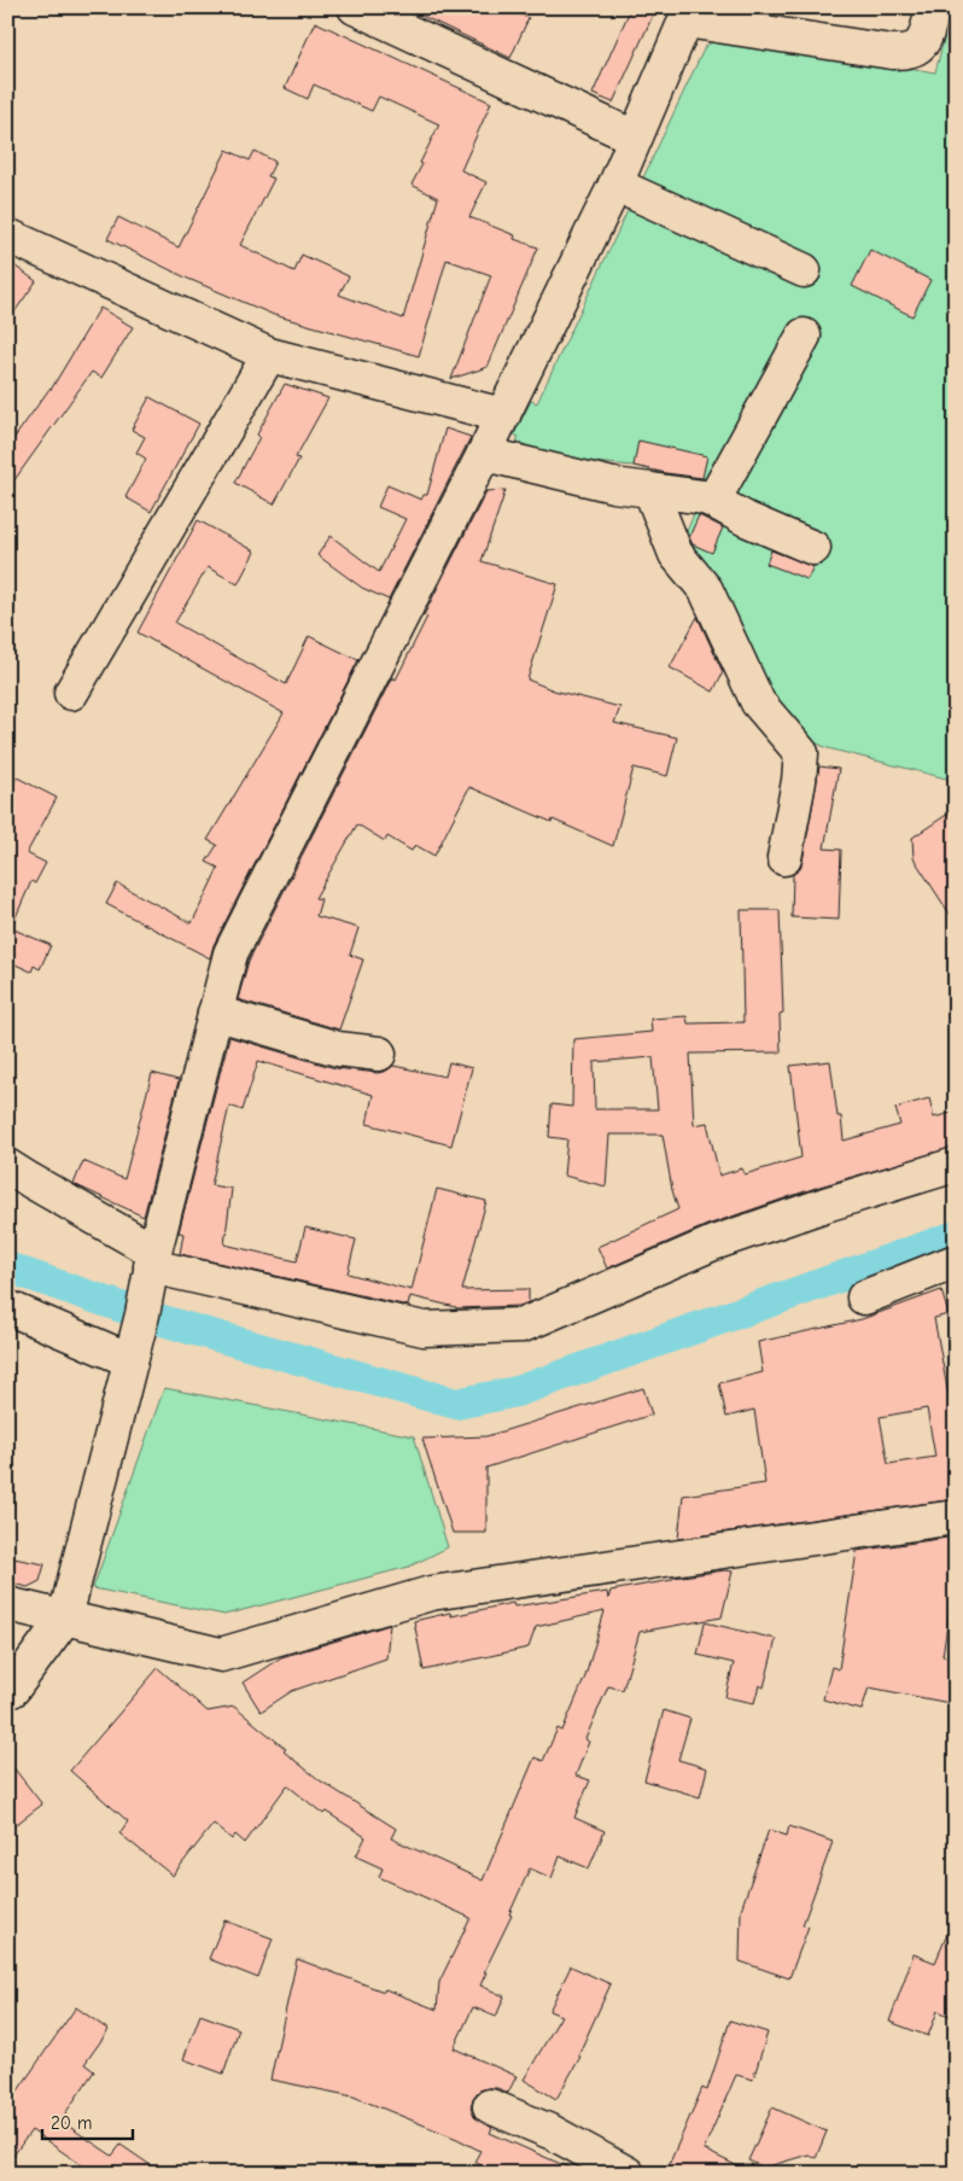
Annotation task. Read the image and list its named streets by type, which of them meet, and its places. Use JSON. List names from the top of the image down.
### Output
{
  "scale_bar": "20 m"
}
